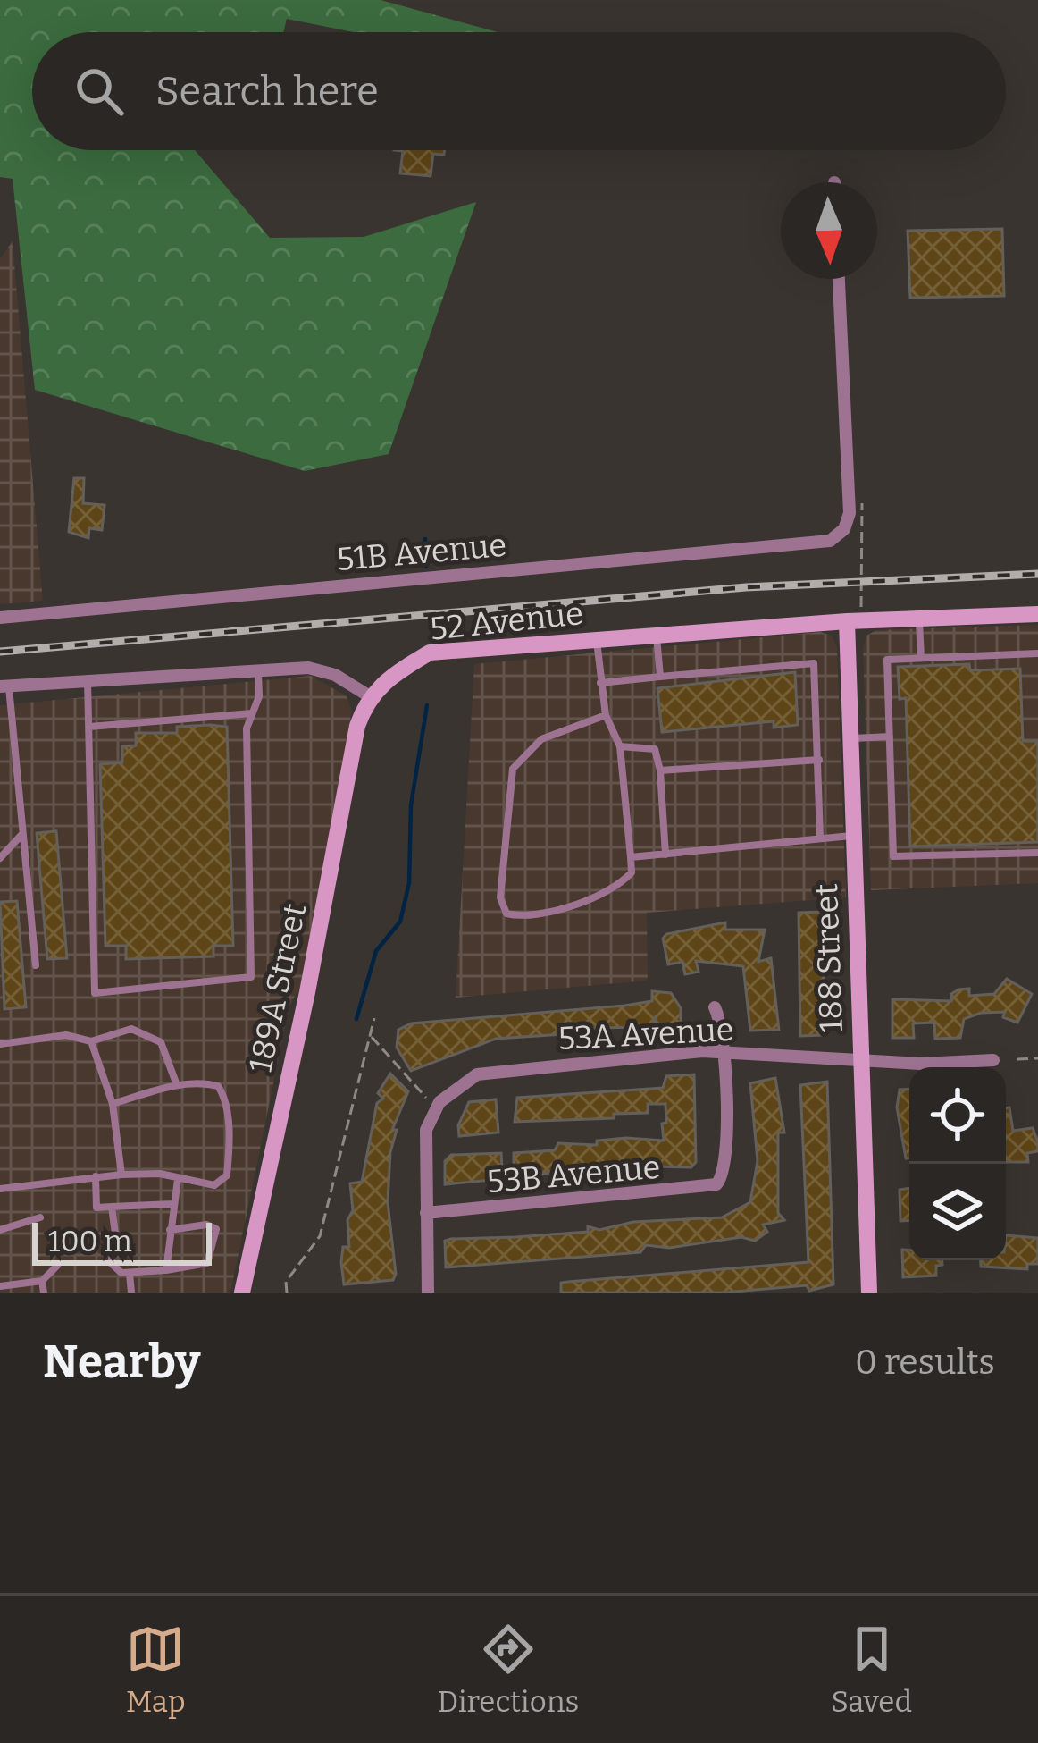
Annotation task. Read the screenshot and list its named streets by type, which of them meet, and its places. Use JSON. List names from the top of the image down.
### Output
{
  "streets": {
    "street": [
      "51B Avenue",
      "52 Avenue",
      "188 Street",
      "189A Street",
      "53A Avenue",
      "53B Avenue"
    ]
  },
  "crossings": [
    ["52 Avenue", "188 Street"],
    ["52 Avenue", "189A Street"],
    ["188 Street", "53A Avenue"],
    ["53A Avenue", "53B Avenue"]
  ],
  "scale_bar": "100 m",
  "north": "bottom",
  "page": {
    "search": "Search here",
    "scale": "100 m",
    "heading": ["Nearby", "0 results"],
    "nav": ["Map", "Directions", "Saved"]
  }
}
